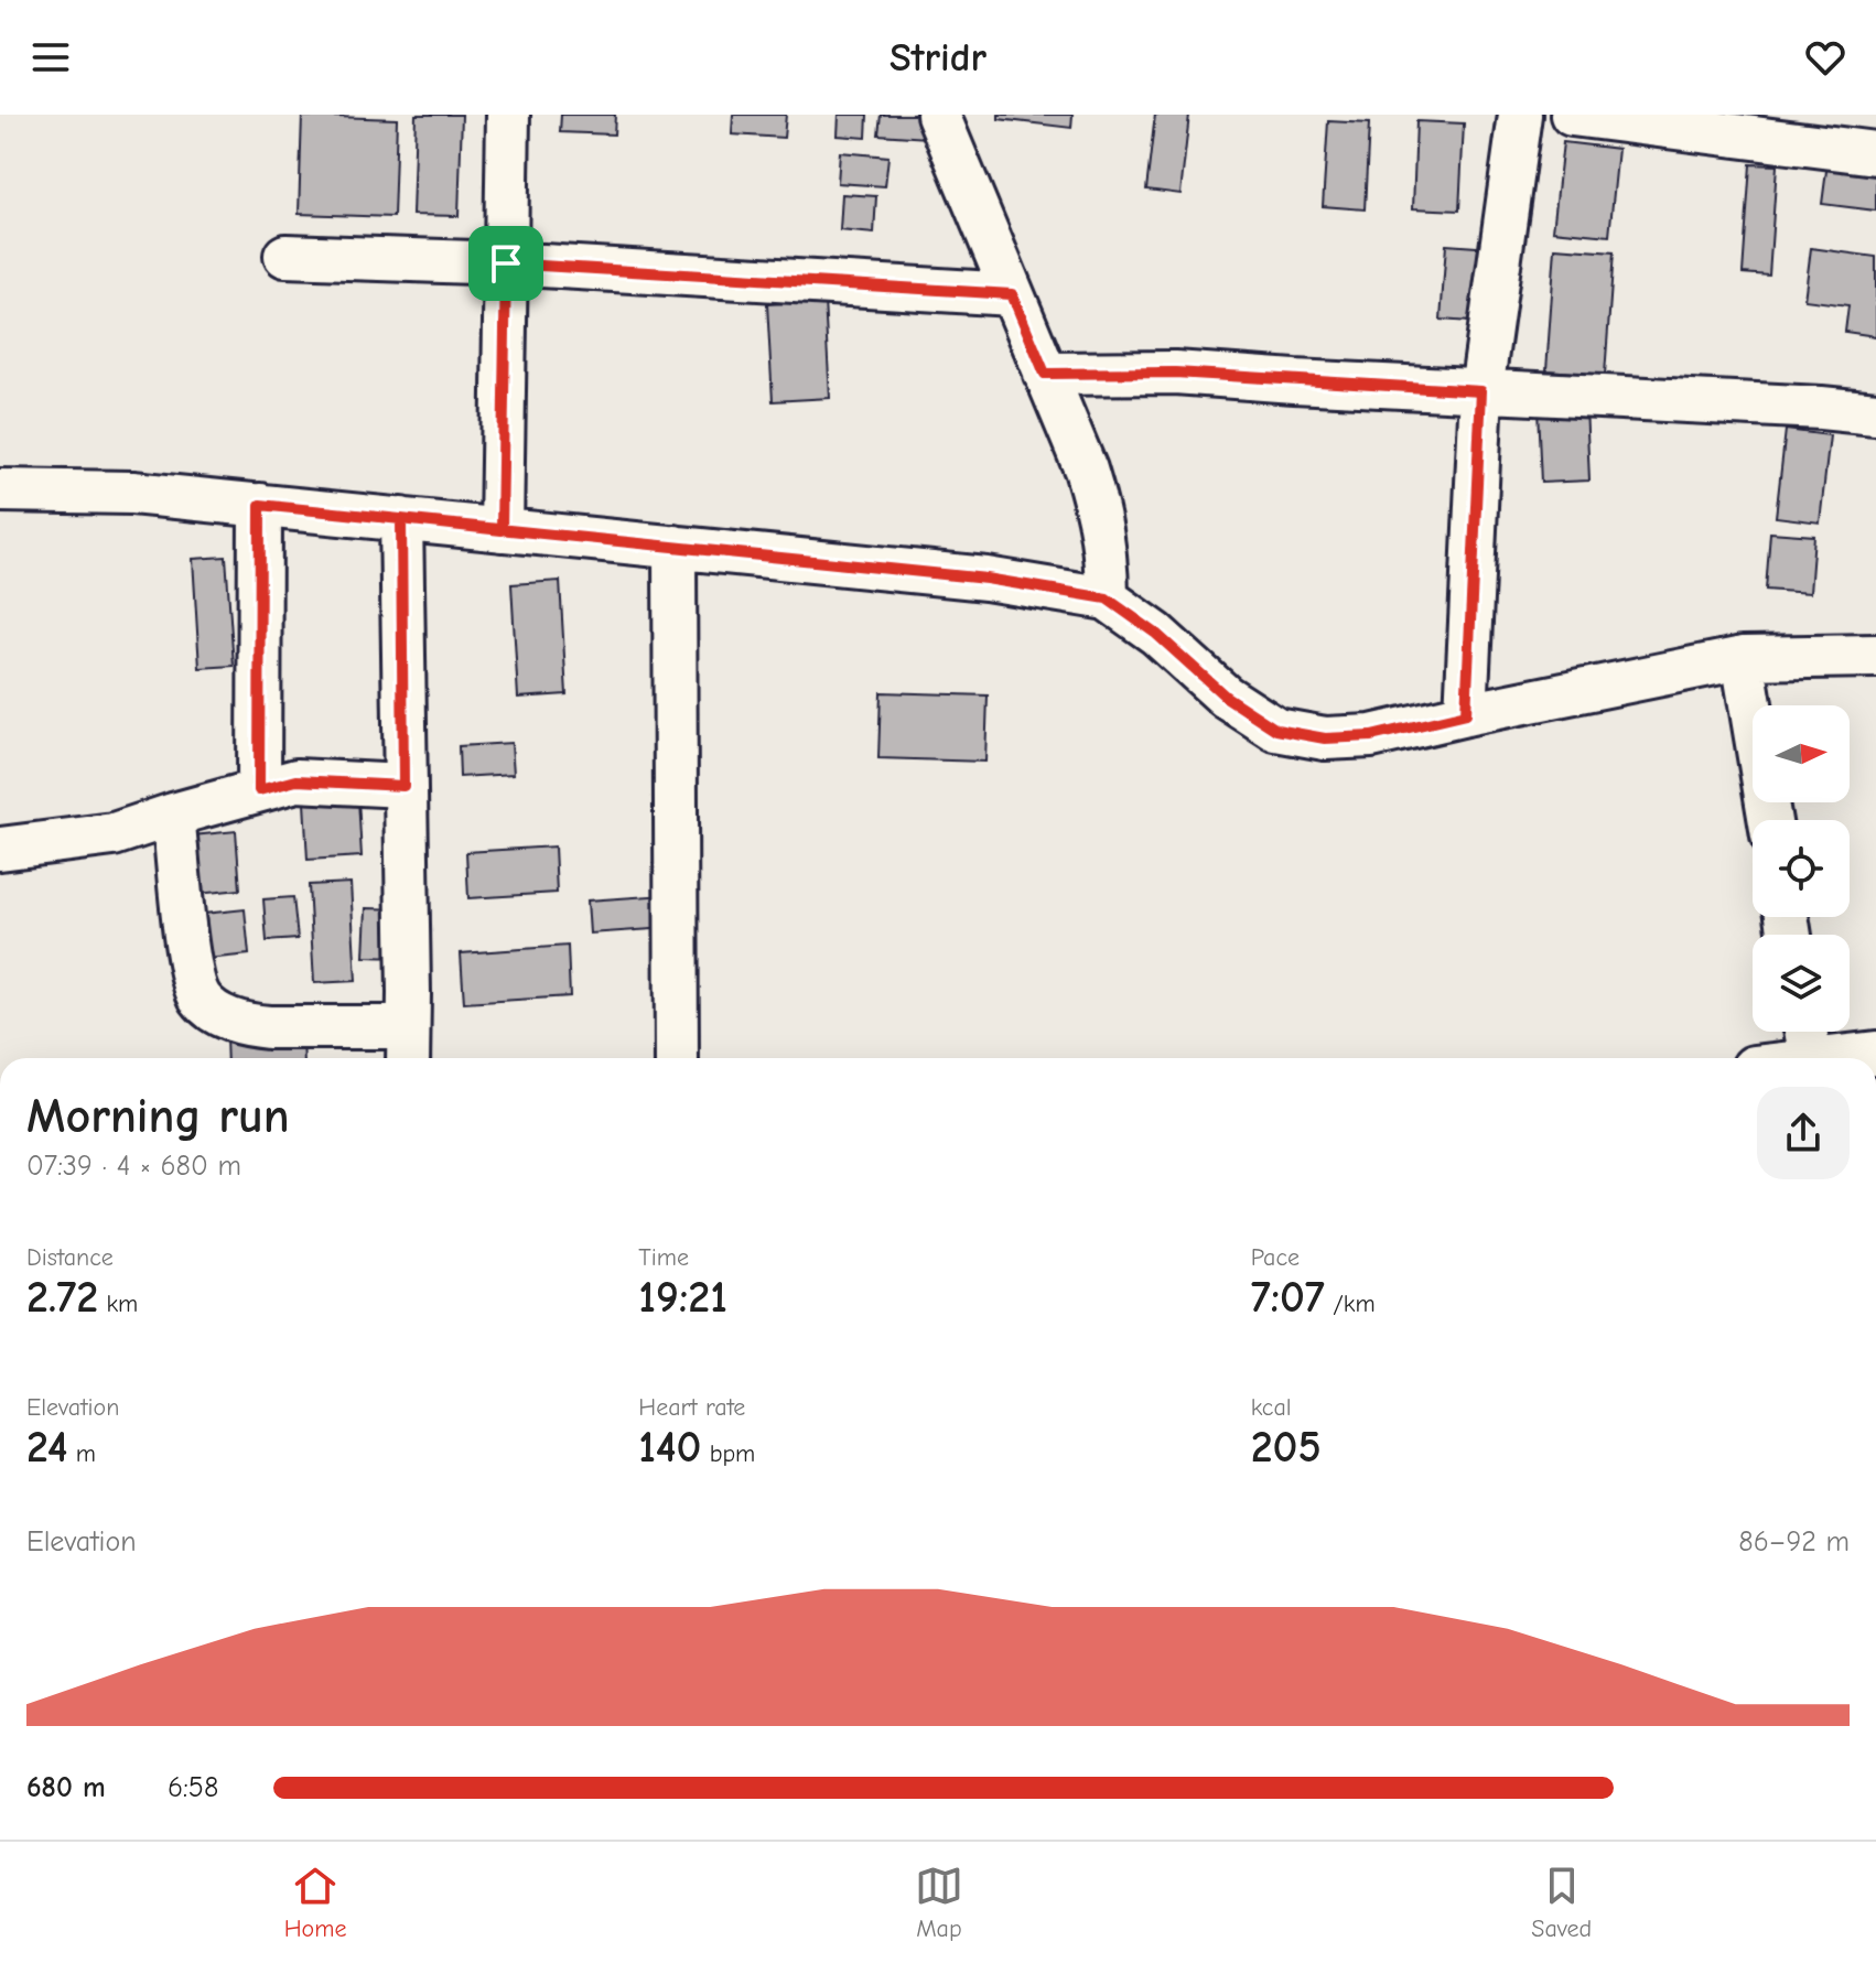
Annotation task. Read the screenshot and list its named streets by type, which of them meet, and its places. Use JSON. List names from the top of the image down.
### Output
{
  "north": "right",
  "page": {
    "header": "Stridr",
    "heading": ["Morning run", "07:39 · 4 × 680 m"],
    "stats": [
      ["Distance", "2.72 km"],
      ["Time", "19:21"],
      ["Pace", "7:07 /km"],
      ["Elevation", "24 m"],
      ["Heart rate", "140 bpm"],
      ["kcal", "205"]
    ],
    "chart": ["Elevation", "86–92 m"],
    "list": [
      {
        "name": "680 m",
        "note": "6:58"
      }
    ],
    "tabs": ["Home", "Map", "Saved"]
  }
}
